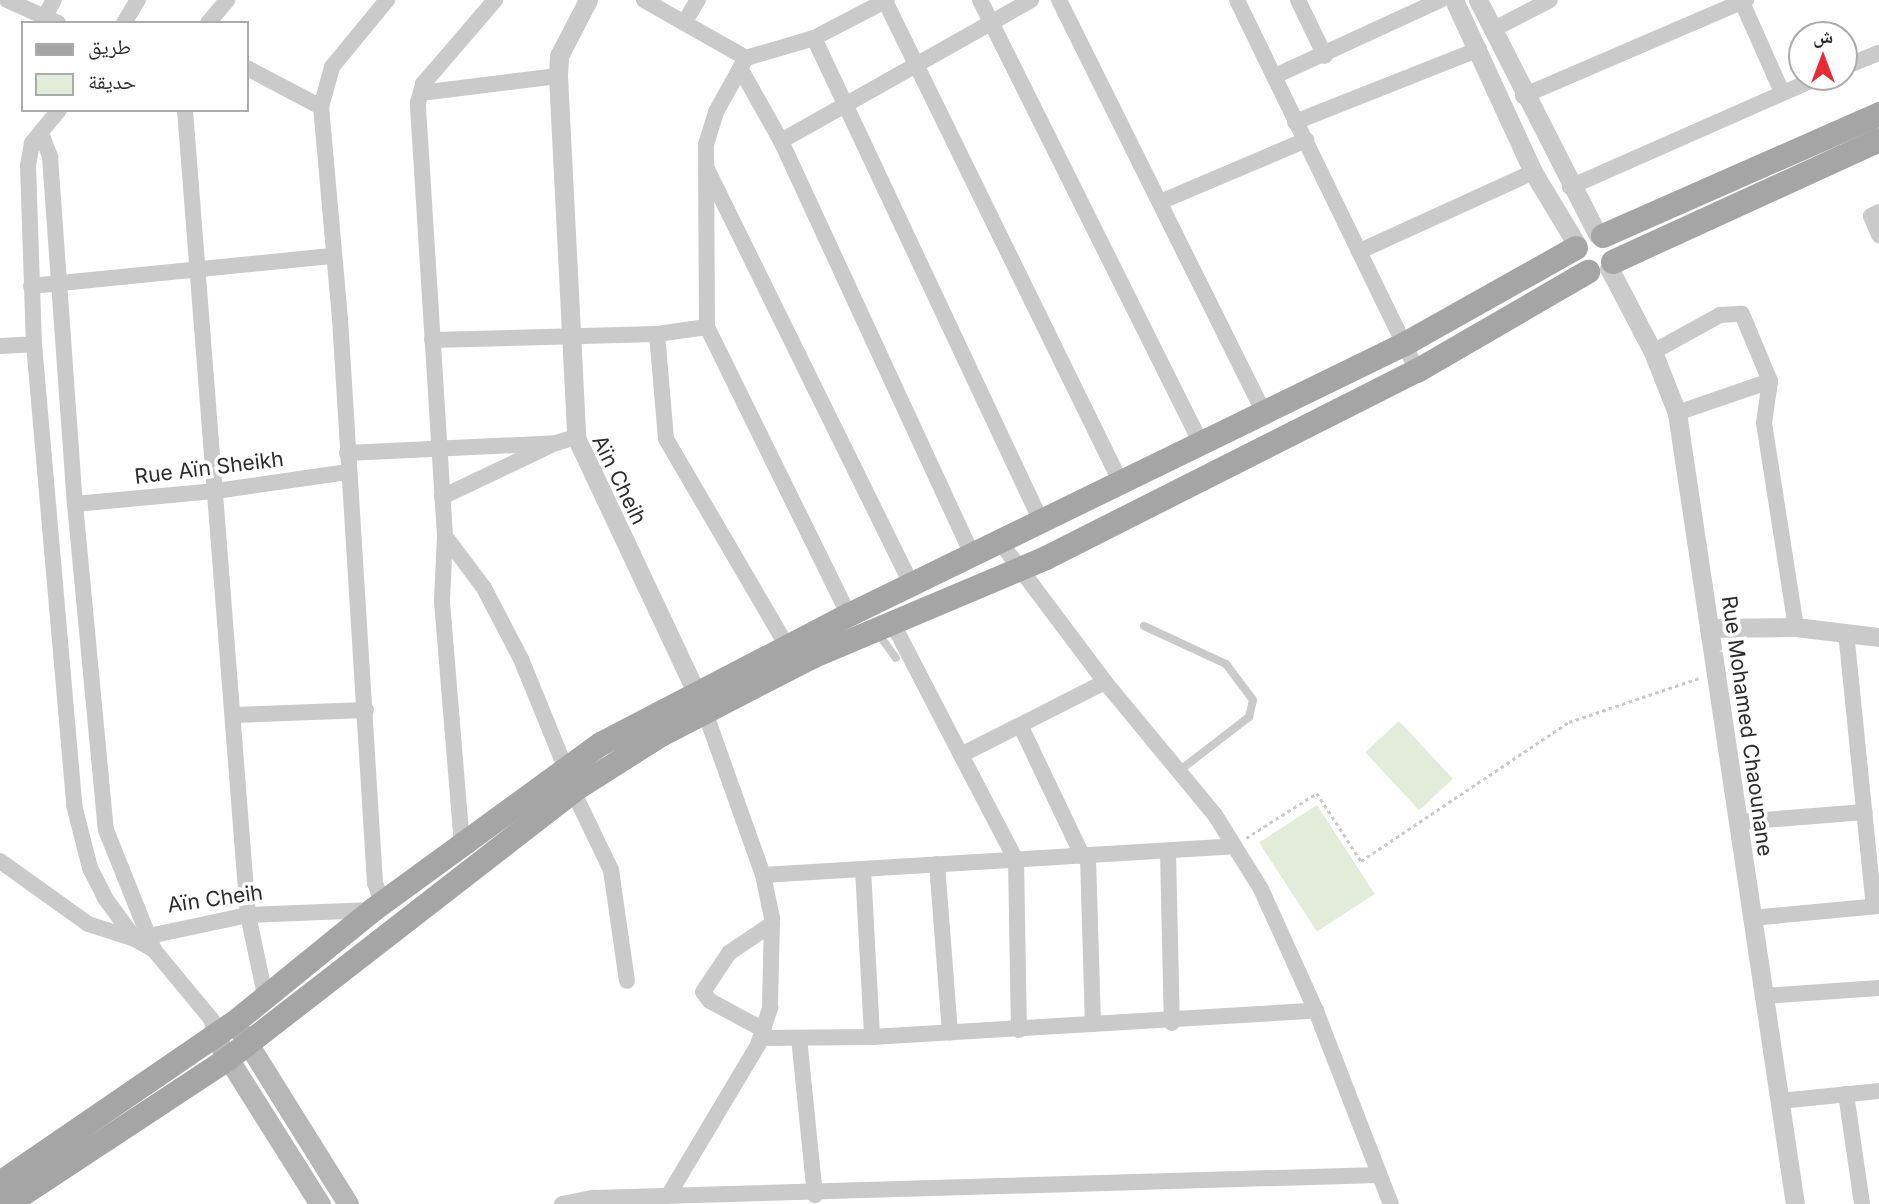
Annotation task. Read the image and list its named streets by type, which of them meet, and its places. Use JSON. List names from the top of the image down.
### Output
{
  "streets": {
    "street": ["Rue Aïn Sheikh", "Aïn Cheih", "Rue Mohamed Chaounane"]
  },
  "legend": ["طريق", "حديقة"],
  "north": "top"
}
